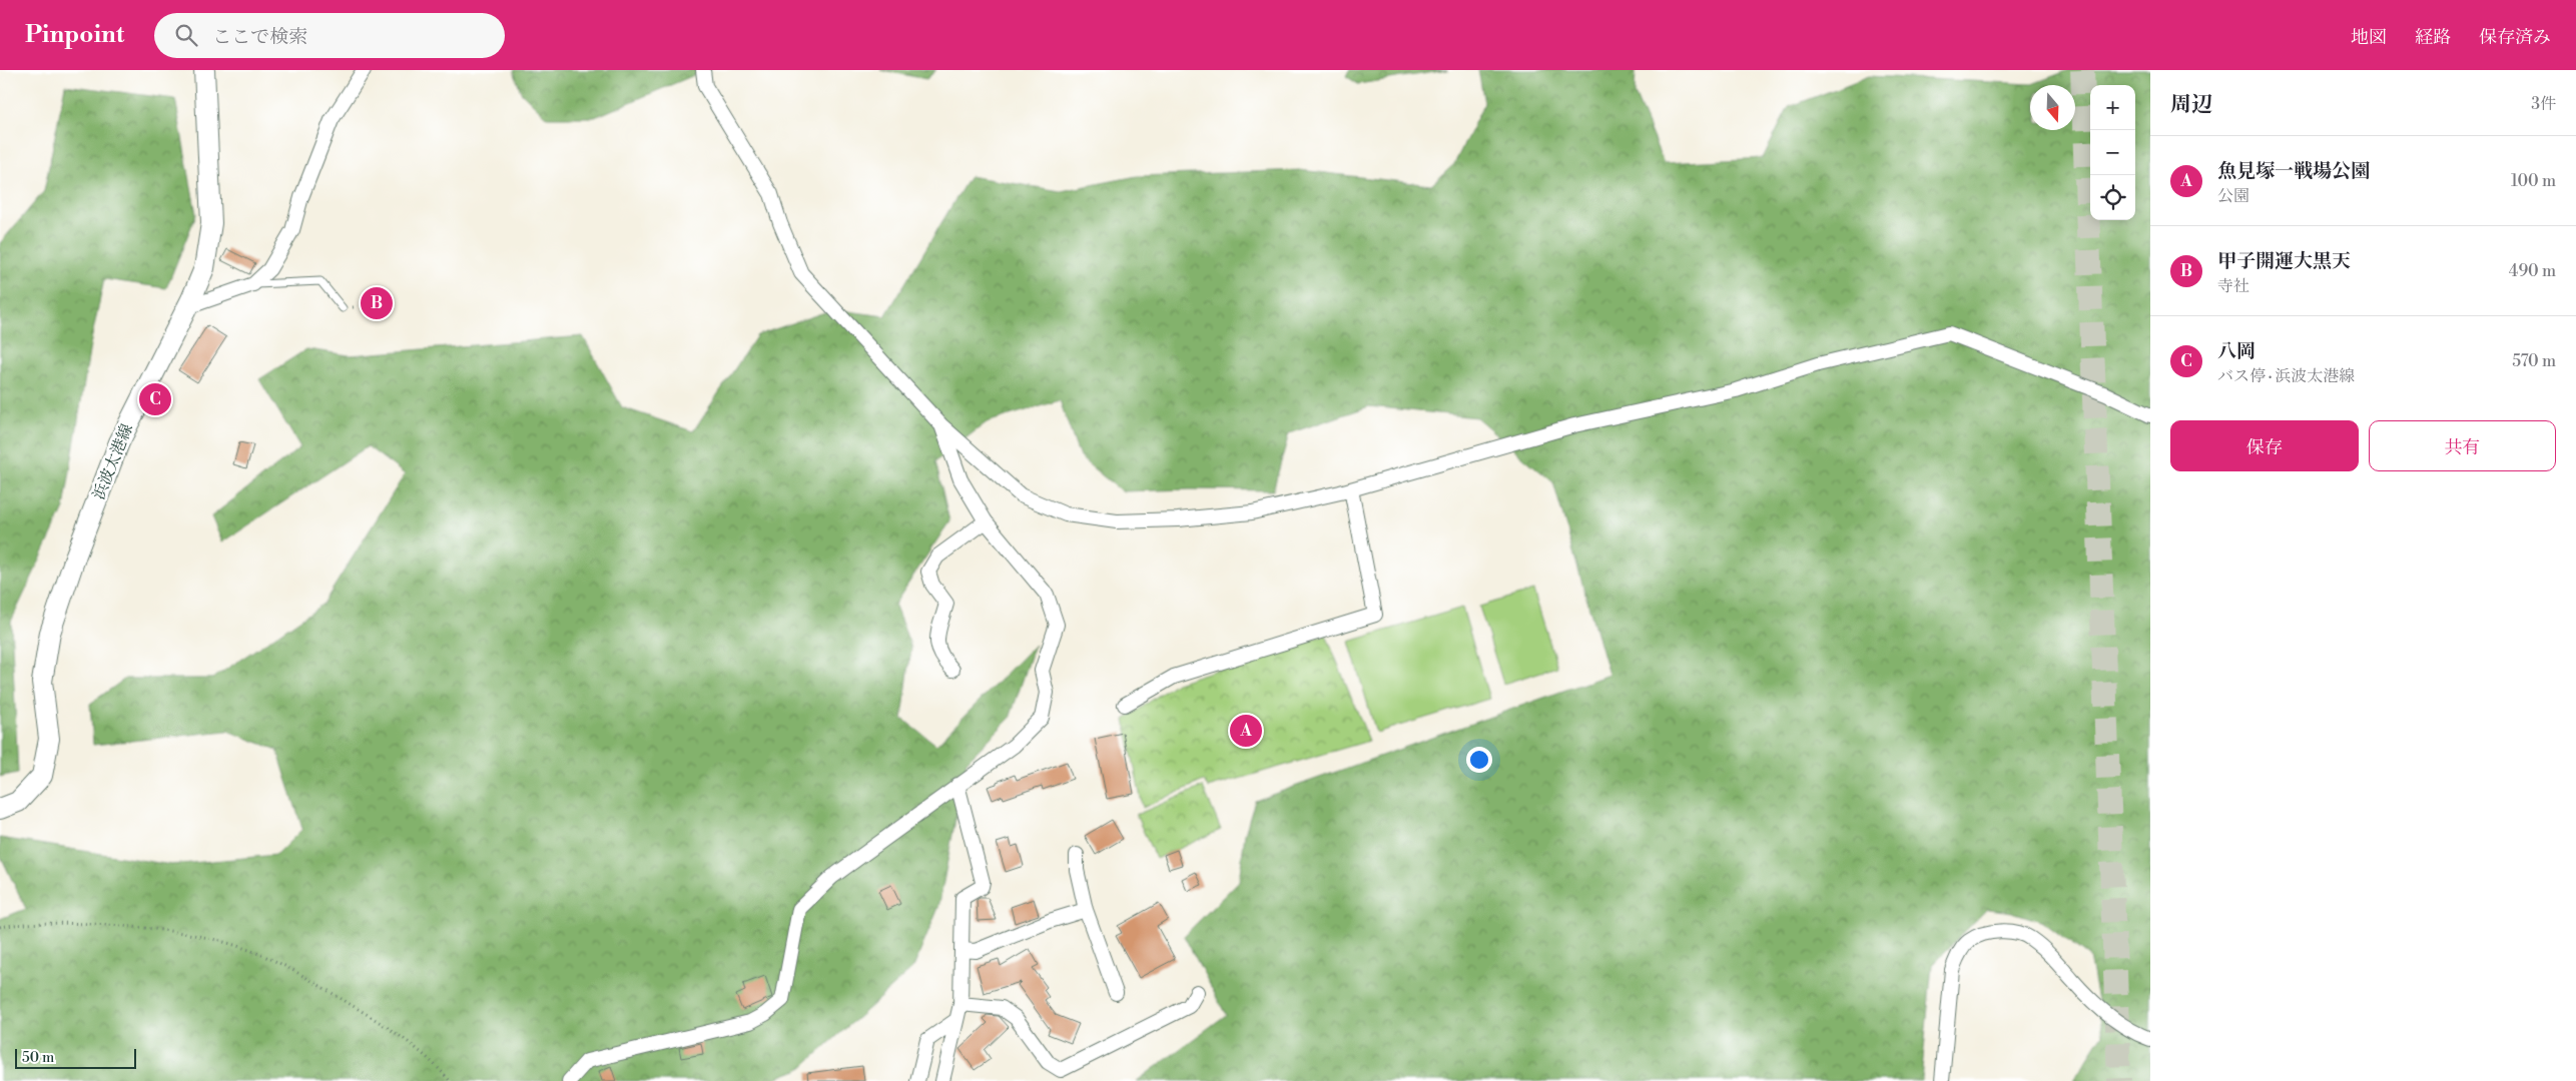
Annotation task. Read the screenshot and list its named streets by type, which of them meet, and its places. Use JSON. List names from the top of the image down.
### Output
{
  "streets": {
    "main road": ["浜波太港線"]
  },
  "scale_bar": "50 m",
  "north": "bottom",
  "page": {
    "header": "Pinpoint",
    "search": "ここで検索",
    "nav": ["地図", "経路", "保存済み"],
    "heading": ["周辺", "3件"],
    "map_buttons": ["+", "−"],
    "list": [
      {
        "mark": "A",
        "name": "魚見塚一戦場公園",
        "note": "公園",
        "value": "100 m"
      },
      {
        "mark": "B",
        "name": "甲子開運大黒天",
        "note": "寺社",
        "value": "490 m"
      },
      {
        "mark": "C",
        "name": "八岡",
        "note": "バス停 · 浜波太港線",
        "value": "570 m"
      }
    ],
    "pins": ["B", "C", "A"],
    "buttons": ["保存", "共有"],
    "scale": "50 m"
  }
}
